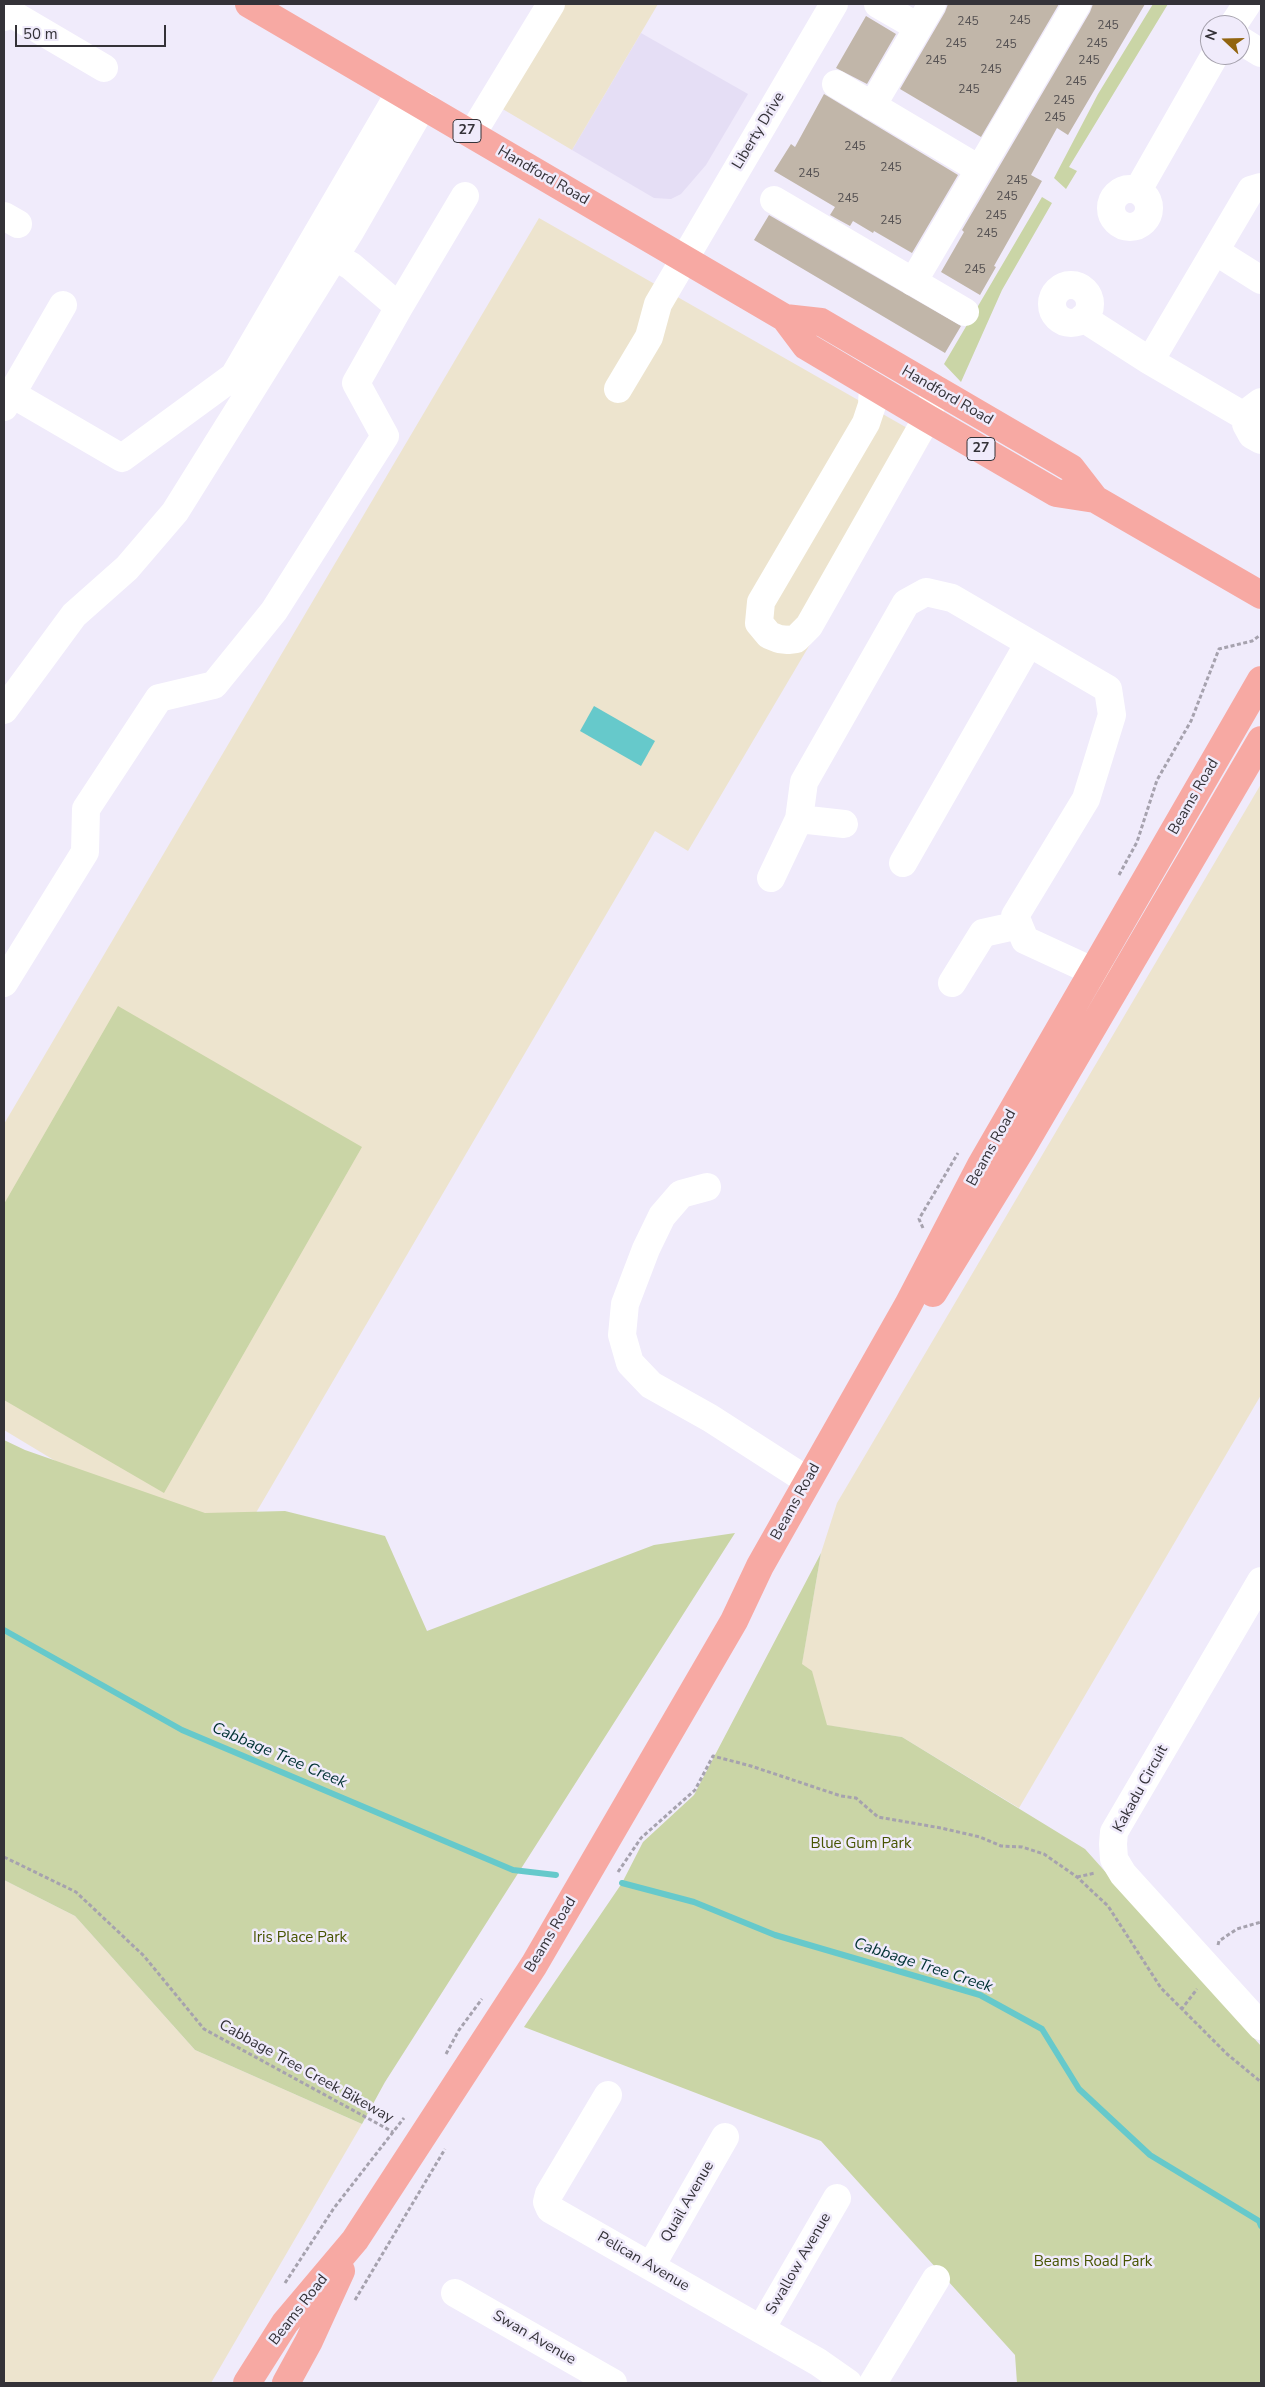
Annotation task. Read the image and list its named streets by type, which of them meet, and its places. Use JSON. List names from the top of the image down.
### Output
{
  "streets": {
    "main road": ["27", "Handford Road", "Beams Road"],
    "street": [
      "Liberty Drive",
      "Kakadu Circuit",
      "Quail Avenue",
      "Pelican Avenue",
      "Swallow Avenue",
      "Swan Avenue"
    ],
    "path": ["Cabbage Tree Creek Bikeway"]
  },
  "crossings": [
    ["Liberty Drive", "Handford Road"],
    ["Quail Avenue", "Pelican Avenue"],
    ["Pelican Avenue", "Swallow Avenue"]
  ],
  "water": ["Cabbage Tree Creek"],
  "parks": ["Blue Gum Park", "Iris Place Park", "Beams Road Park"],
  "house_numbers": [
    "245",
    "245",
    "245",
    "245",
    "245",
    "245",
    "245",
    "245",
    "245",
    "245",
    "245",
    "245",
    "245",
    "245",
    "245",
    "245",
    "245",
    "245",
    "245",
    "245",
    "245",
    "245",
    "245"
  ],
  "scale_bar": "50 m",
  "north": "left"
}
